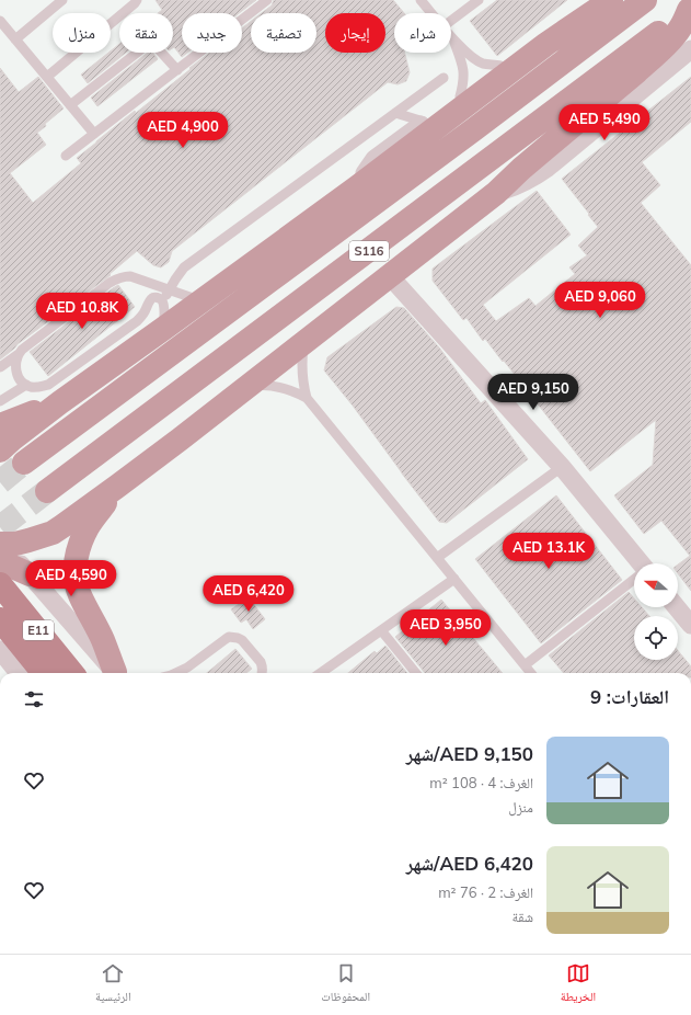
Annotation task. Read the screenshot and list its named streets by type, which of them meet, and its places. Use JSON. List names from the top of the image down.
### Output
{
  "streets": {
    "highway": ["S116", "E11"]
  },
  "north": "left",
  "page": {
    "chip": [
      "شراء",
      "إيجار",
      "تصفية",
      "جديد",
      "شقة",
      "منزل"
    ],
    "price": [
      "AED 5,490",
      "AED 4,900",
      "AED 9,060",
      "AED 10.8K",
      "AED 9,150",
      "AED 13.1K",
      "AED 4,590",
      "AED 6,420",
      "AED 3,950"
    ],
    "heading": "العقارات: 9",
    "list": [
      {
        "name": "AED 9,150/شهر",
        "note": "الغرف: 4 · 108 m² · منزل"
      },
      {
        "name": "AED 6,420/شهر",
        "note": "الغرف: 2 · 76 m² · شقة"
      }
    ],
    "tabs": ["الخريطة", "المحفوظات", "الرئيسية"]
  }
}
